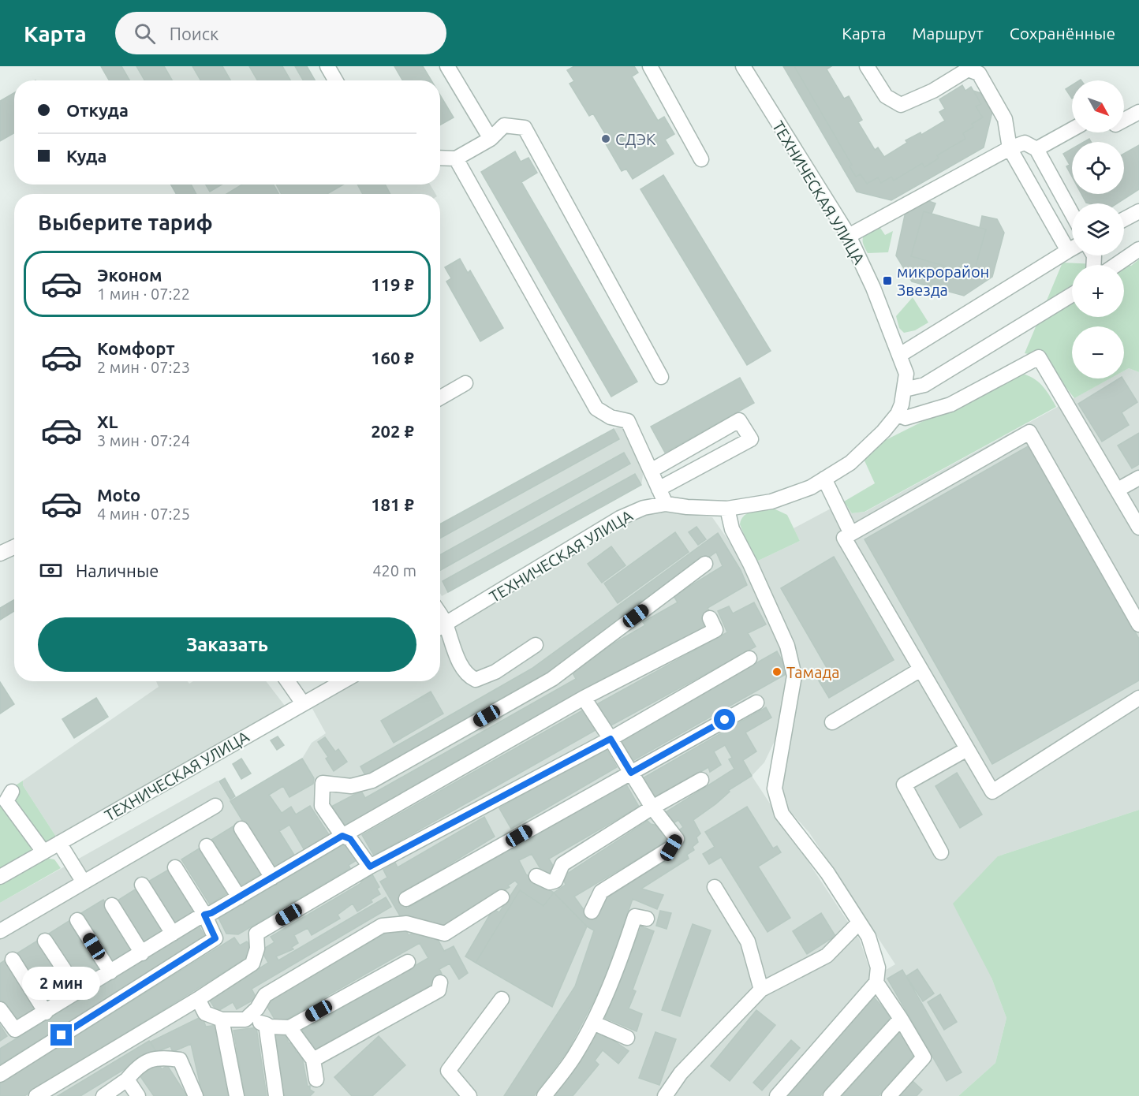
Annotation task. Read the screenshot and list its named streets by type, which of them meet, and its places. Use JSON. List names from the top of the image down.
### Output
{
  "streets": {
    "street": ["ТЕХНИЧЕСКАЯ УЛИЦА"]
  },
  "places": {
    "other": ["СДЭК", "Тамада"],
    "transit": ["микрорайон Звезда"]
  },
  "north": "bottom right",
  "page": {
    "header": "Карта",
    "search": "Поиск",
    "nav": ["Карта", "Маршрут", "Сохранённые"],
    "map_buttons": ["+", "−"],
    "banner": ["Откуда", "Куда"],
    "heading": "Выберите тариф",
    "list": [
      {
        "name": "Эконом",
        "note": "1 мин · 07:22",
        "value": "119 ₽"
      },
      {
        "name": "Комфорт",
        "note": "2 мин · 07:23",
        "value": "160 ₽"
      },
      {
        "name": "XL",
        "note": "3 мин · 07:24",
        "value": "202 ₽"
      },
      {
        "name": "Moto",
        "note": "4 мин · 07:25",
        "value": "181 ₽"
      }
    ],
    "pay": ["Наличные", "420 m"],
    "buttons": "Заказать",
    "bubble": "2 мин"
  }
}
